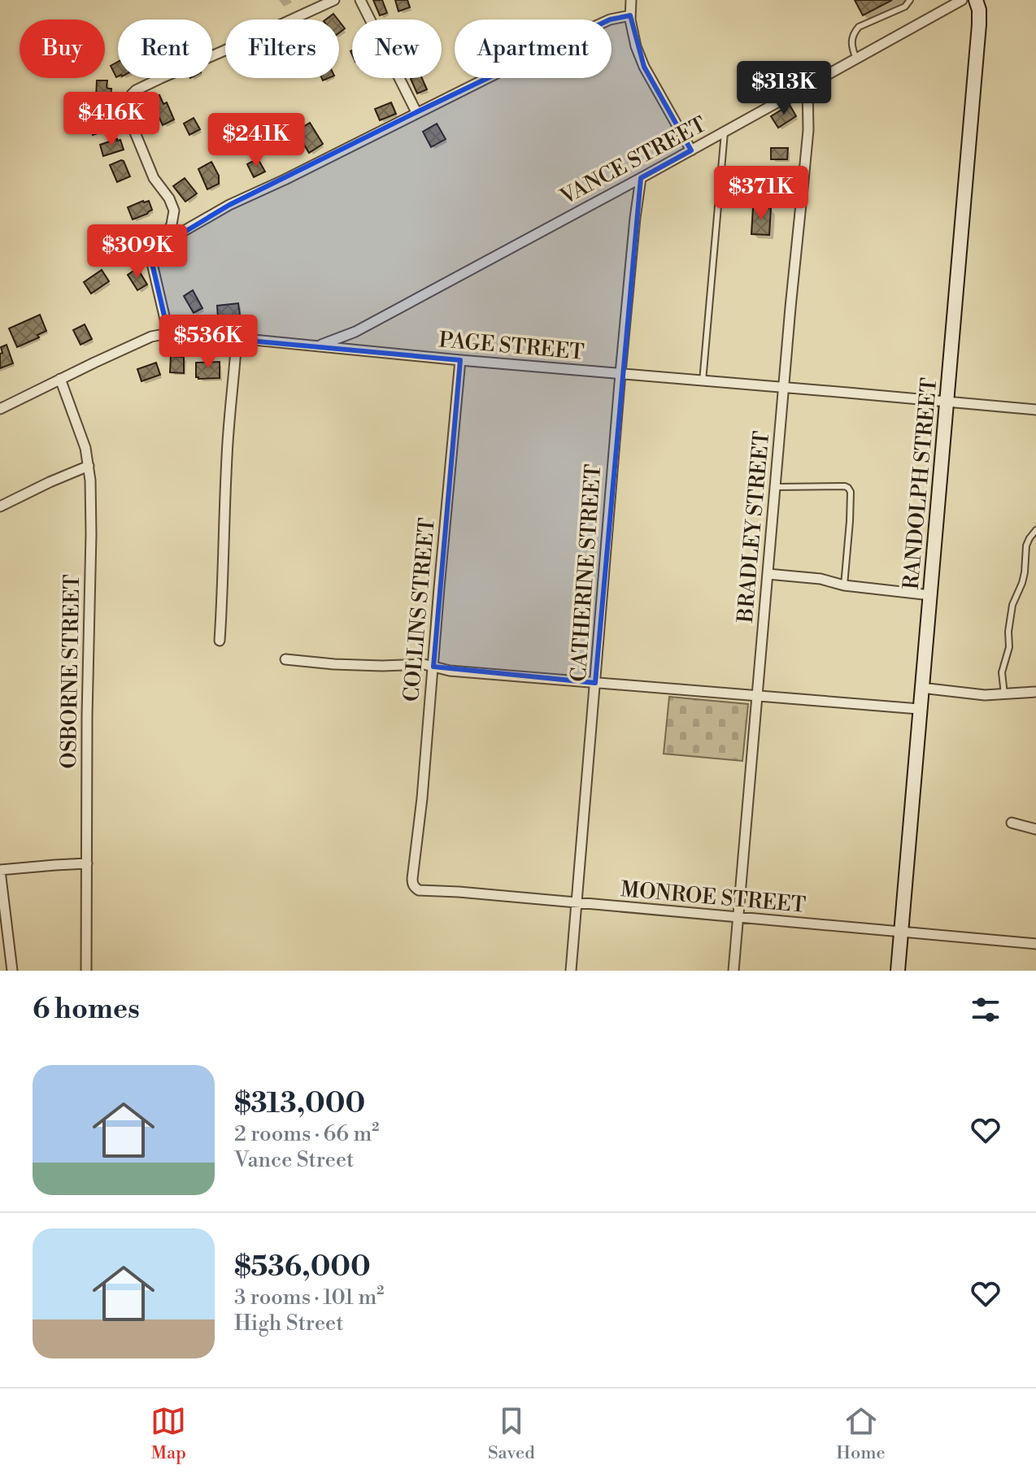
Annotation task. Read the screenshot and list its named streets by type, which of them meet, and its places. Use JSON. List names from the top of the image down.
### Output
{
  "streets": {
    "street": [
      "VANCE STREET",
      "PAGE STREET",
      "RANDOLPH STREET",
      "BRADLEY STREET",
      "CATHERINE STREET",
      "COLLINS STREET",
      "OSBORNE STREET",
      "MONROE STREET"
    ]
  },
  "crossings": [
    ["VANCE STREET", "PAGE STREET"],
    ["VANCE STREET", "BRADLEY STREET"],
    ["VANCE STREET", "CATHERINE STREET"],
    ["PAGE STREET", "RANDOLPH STREET"],
    ["PAGE STREET", "BRADLEY STREET"],
    ["PAGE STREET", "CATHERINE STREET"],
    ["PAGE STREET", "COLLINS STREET"],
    ["PAGE STREET", "OSBORNE STREET"],
    ["RANDOLPH STREET", "MONROE STREET"],
    ["BRADLEY STREET", "MONROE STREET"],
    ["CATHERINE STREET", "MONROE STREET"],
    ["COLLINS STREET", "MONROE STREET"]
  ],
  "page": {
    "chip": [
      "Buy",
      "Rent",
      "Filters",
      "New",
      "Apartment"
    ],
    "price": [
      "$313K",
      "$416K",
      "$241K",
      "$371K",
      "$309K",
      "$536K"
    ],
    "heading": "6 homes",
    "list": [
      {
        "name": "$313,000",
        "note": "2 rooms · 66 m² · Vance Street"
      },
      {
        "name": "$536,000",
        "note": "3 rooms · 101 m² · High Street"
      }
    ],
    "tabs": ["Map", "Saved", "Home"]
  }
}
